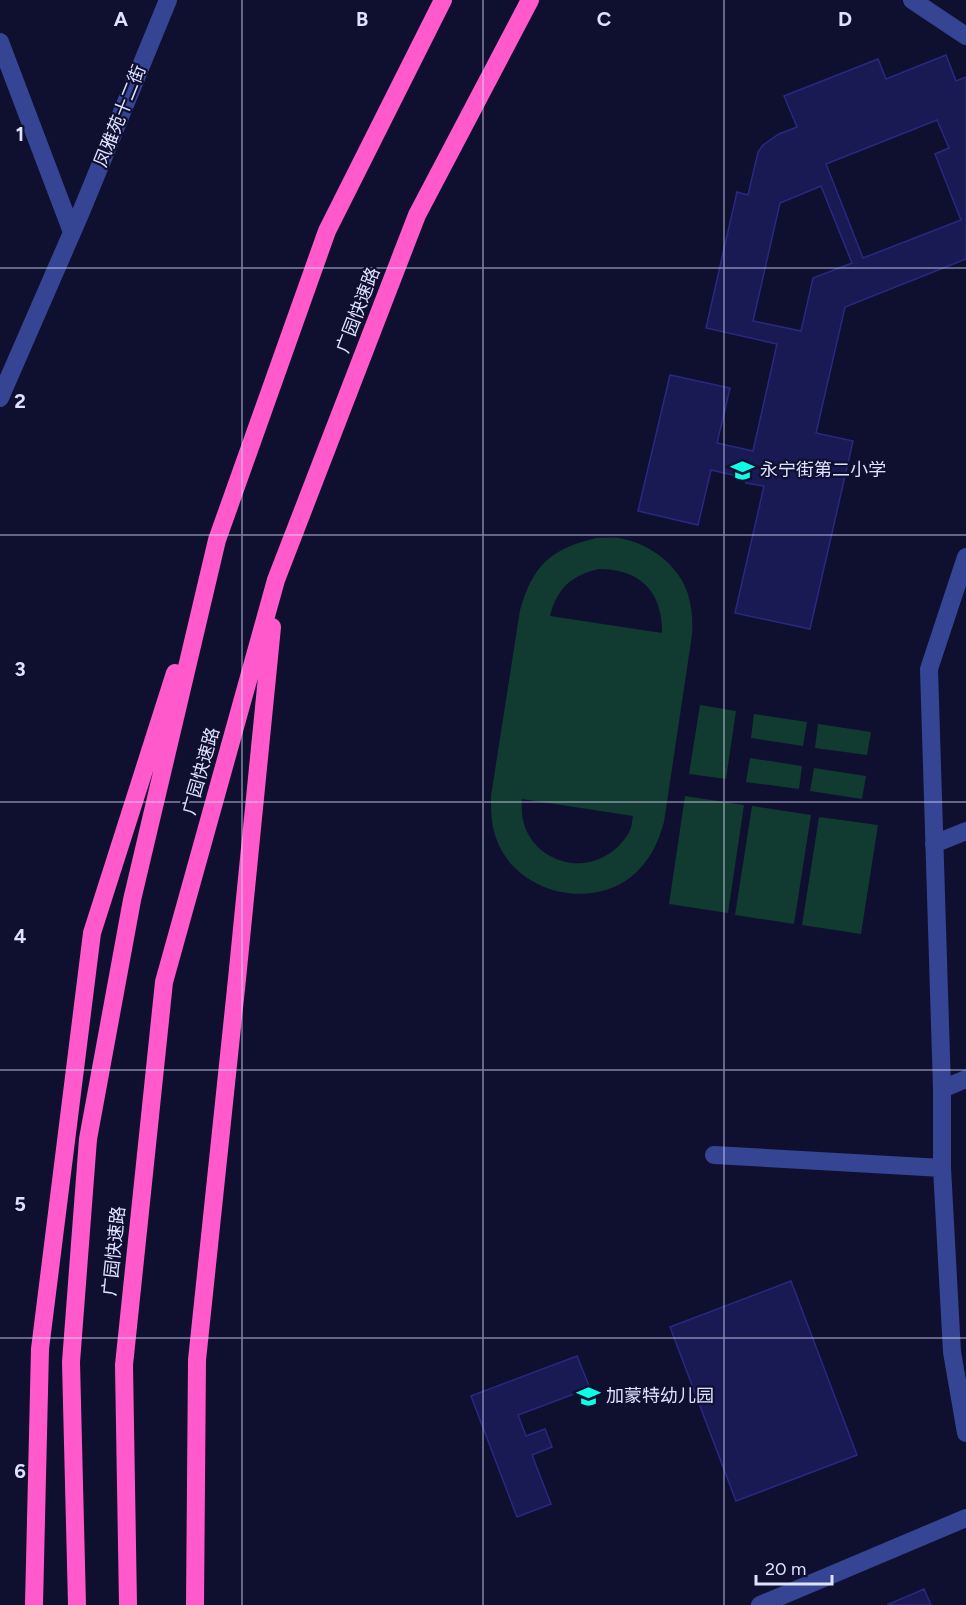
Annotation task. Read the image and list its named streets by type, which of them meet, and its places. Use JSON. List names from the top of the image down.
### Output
{
  "streets": {
    "highway": ["广园快速路"],
    "street": ["凤雅苑十二街"]
  },
  "places": {
    "school or university": ["永宁街第二小学", "加蒙特幼儿园"]
  },
  "scale_bar": "20 m",
  "grid": {
    "columns": [
      "A",
      "B",
      "C",
      "D"
    ],
    "rows": [
      "1",
      "2",
      "3",
      "4",
      "5",
      "6"
    ]
  }
}
